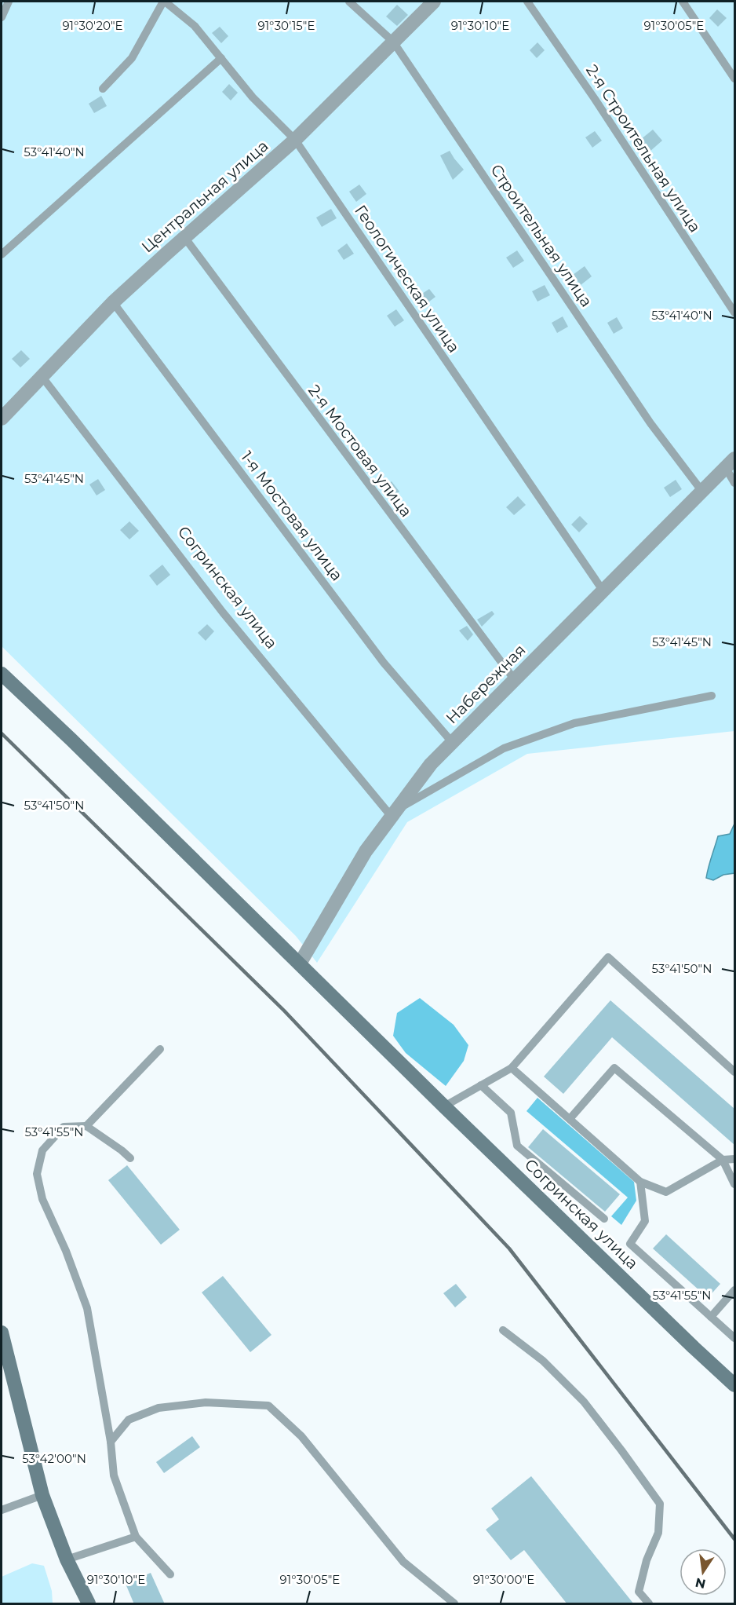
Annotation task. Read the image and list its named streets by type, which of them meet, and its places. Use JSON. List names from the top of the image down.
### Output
{
  "streets": {
    "street": ["Центральная улица", "Согринская улица", "Набережная"],
    "lane": [
      "2-я Строительная улица",
      "Строительная улица",
      "Геологическая улица",
      "2-я Мостовая улица",
      "1-я Мостовая улица"
    ]
  },
  "crossings": [
    ["Центральная улица", "Строительная улица"],
    ["Центральная улица", "Геологическая улица"],
    ["Центральная улица", "2-я Мостовая улица"],
    ["Центральная улица", "1-я Мостовая улица"],
    ["Центральная улица", "Согринская улица"],
    ["Строительная улица", "Набережная"],
    ["Геологическая улица", "Набережная"],
    ["2-я Мостовая улица", "Набережная"],
    ["1-я Мостовая улица", "Набережная"],
    ["Согринская улица", "Набережная"]
  ],
  "north": "bottom",
  "coordinates": [
    "91°30'20\"E",
    "91°30'15\"E",
    "91°30'10\"E",
    "91°30'05\"E",
    "53°41'40\"N",
    "53°41'45\"N",
    "53°41'50\"N",
    "53°41'55\"N",
    "53°42'00\"N",
    "91°30'00\"E"
  ]
}
